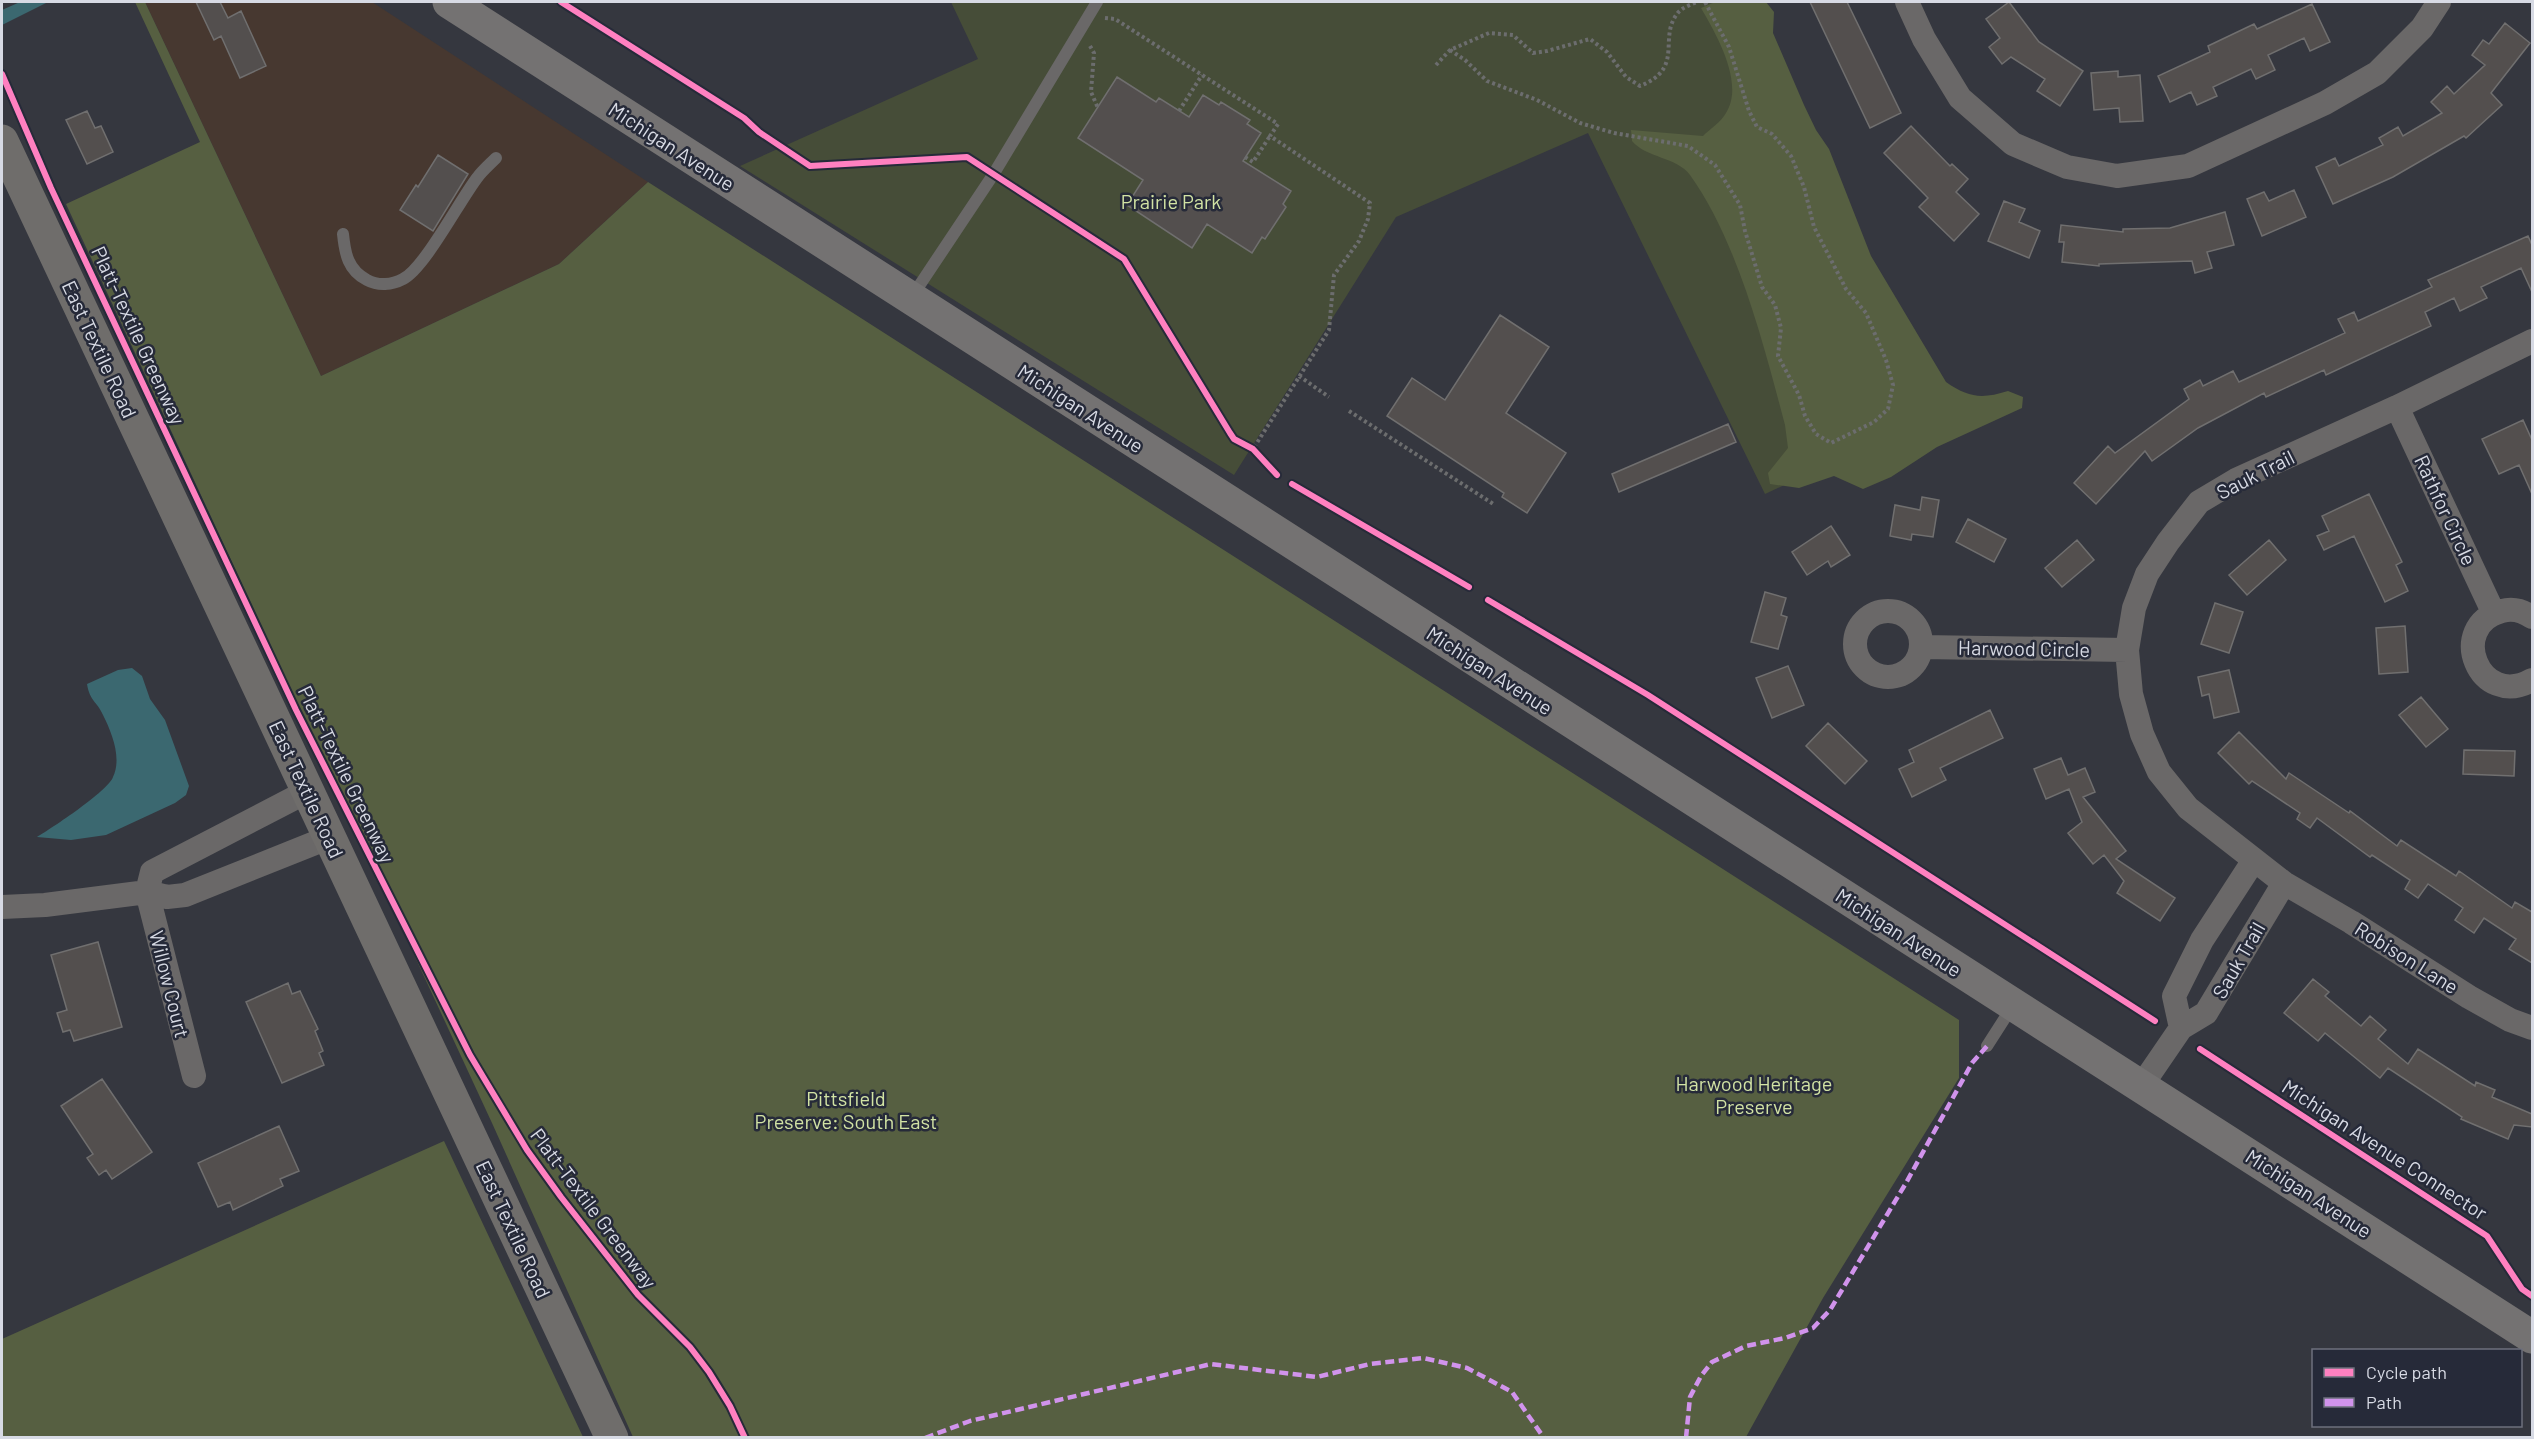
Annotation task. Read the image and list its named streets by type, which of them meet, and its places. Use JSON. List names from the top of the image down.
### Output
{
  "streets": {
    "highway": ["Michigan Avenue"],
    "main road": ["East Textile Road"],
    "street": [
      "Sauk Trail",
      "Rathfor Circle",
      "Harwood Circle",
      "Robison Lane",
      "Willow Court"
    ],
    "cycle path": ["Platt-Textile Greenway", "Michigan Avenue Connector"]
  },
  "crossings": [
    ["Michigan Avenue", "Sauk Trail"],
    ["Sauk Trail", "Rathfor Circle"],
    ["Sauk Trail", "Harwood Circle"],
    ["Sauk Trail", "Robison Lane"]
  ],
  "parks": ["Prairie Park", "Harwood Heritage Preserve", "Pittsfield Preserve: South East"],
  "legend": ["Cycle path", "Path"]
}
